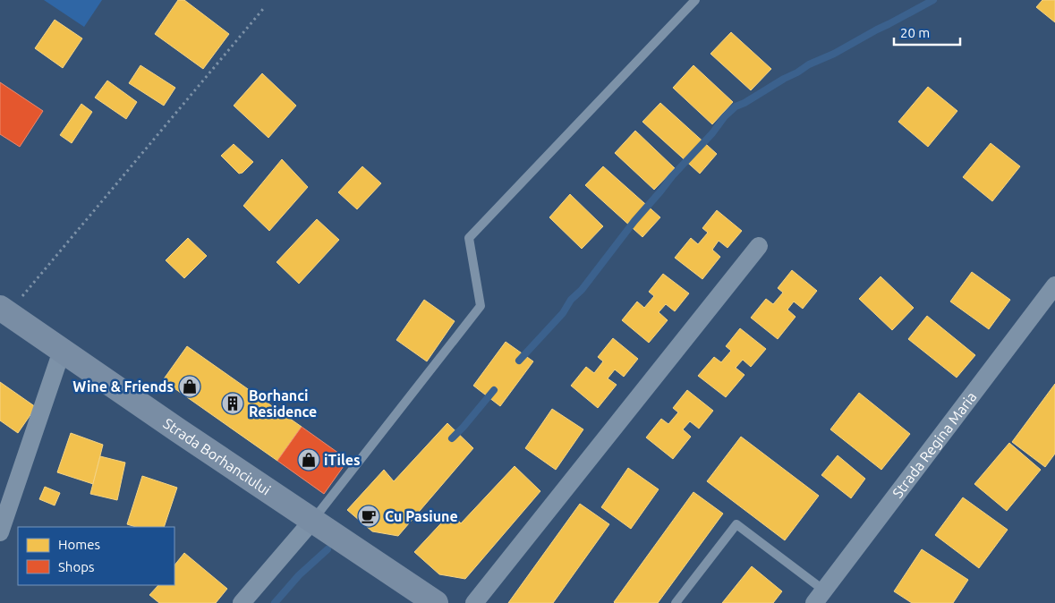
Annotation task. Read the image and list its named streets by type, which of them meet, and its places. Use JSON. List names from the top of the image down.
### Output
{
  "streets": {
    "main road": ["Strada Borhanciului"],
    "street": ["Strada Regina Maria"]
  },
  "places": {
    "shop": ["Wine & Friends", "iTiles"],
    "building": ["Borhanci Residence"],
    "cafe": ["Cu Pasiune"]
  },
  "legend": ["Homes", "Shops"],
  "scale_bar": "20 m"
}
